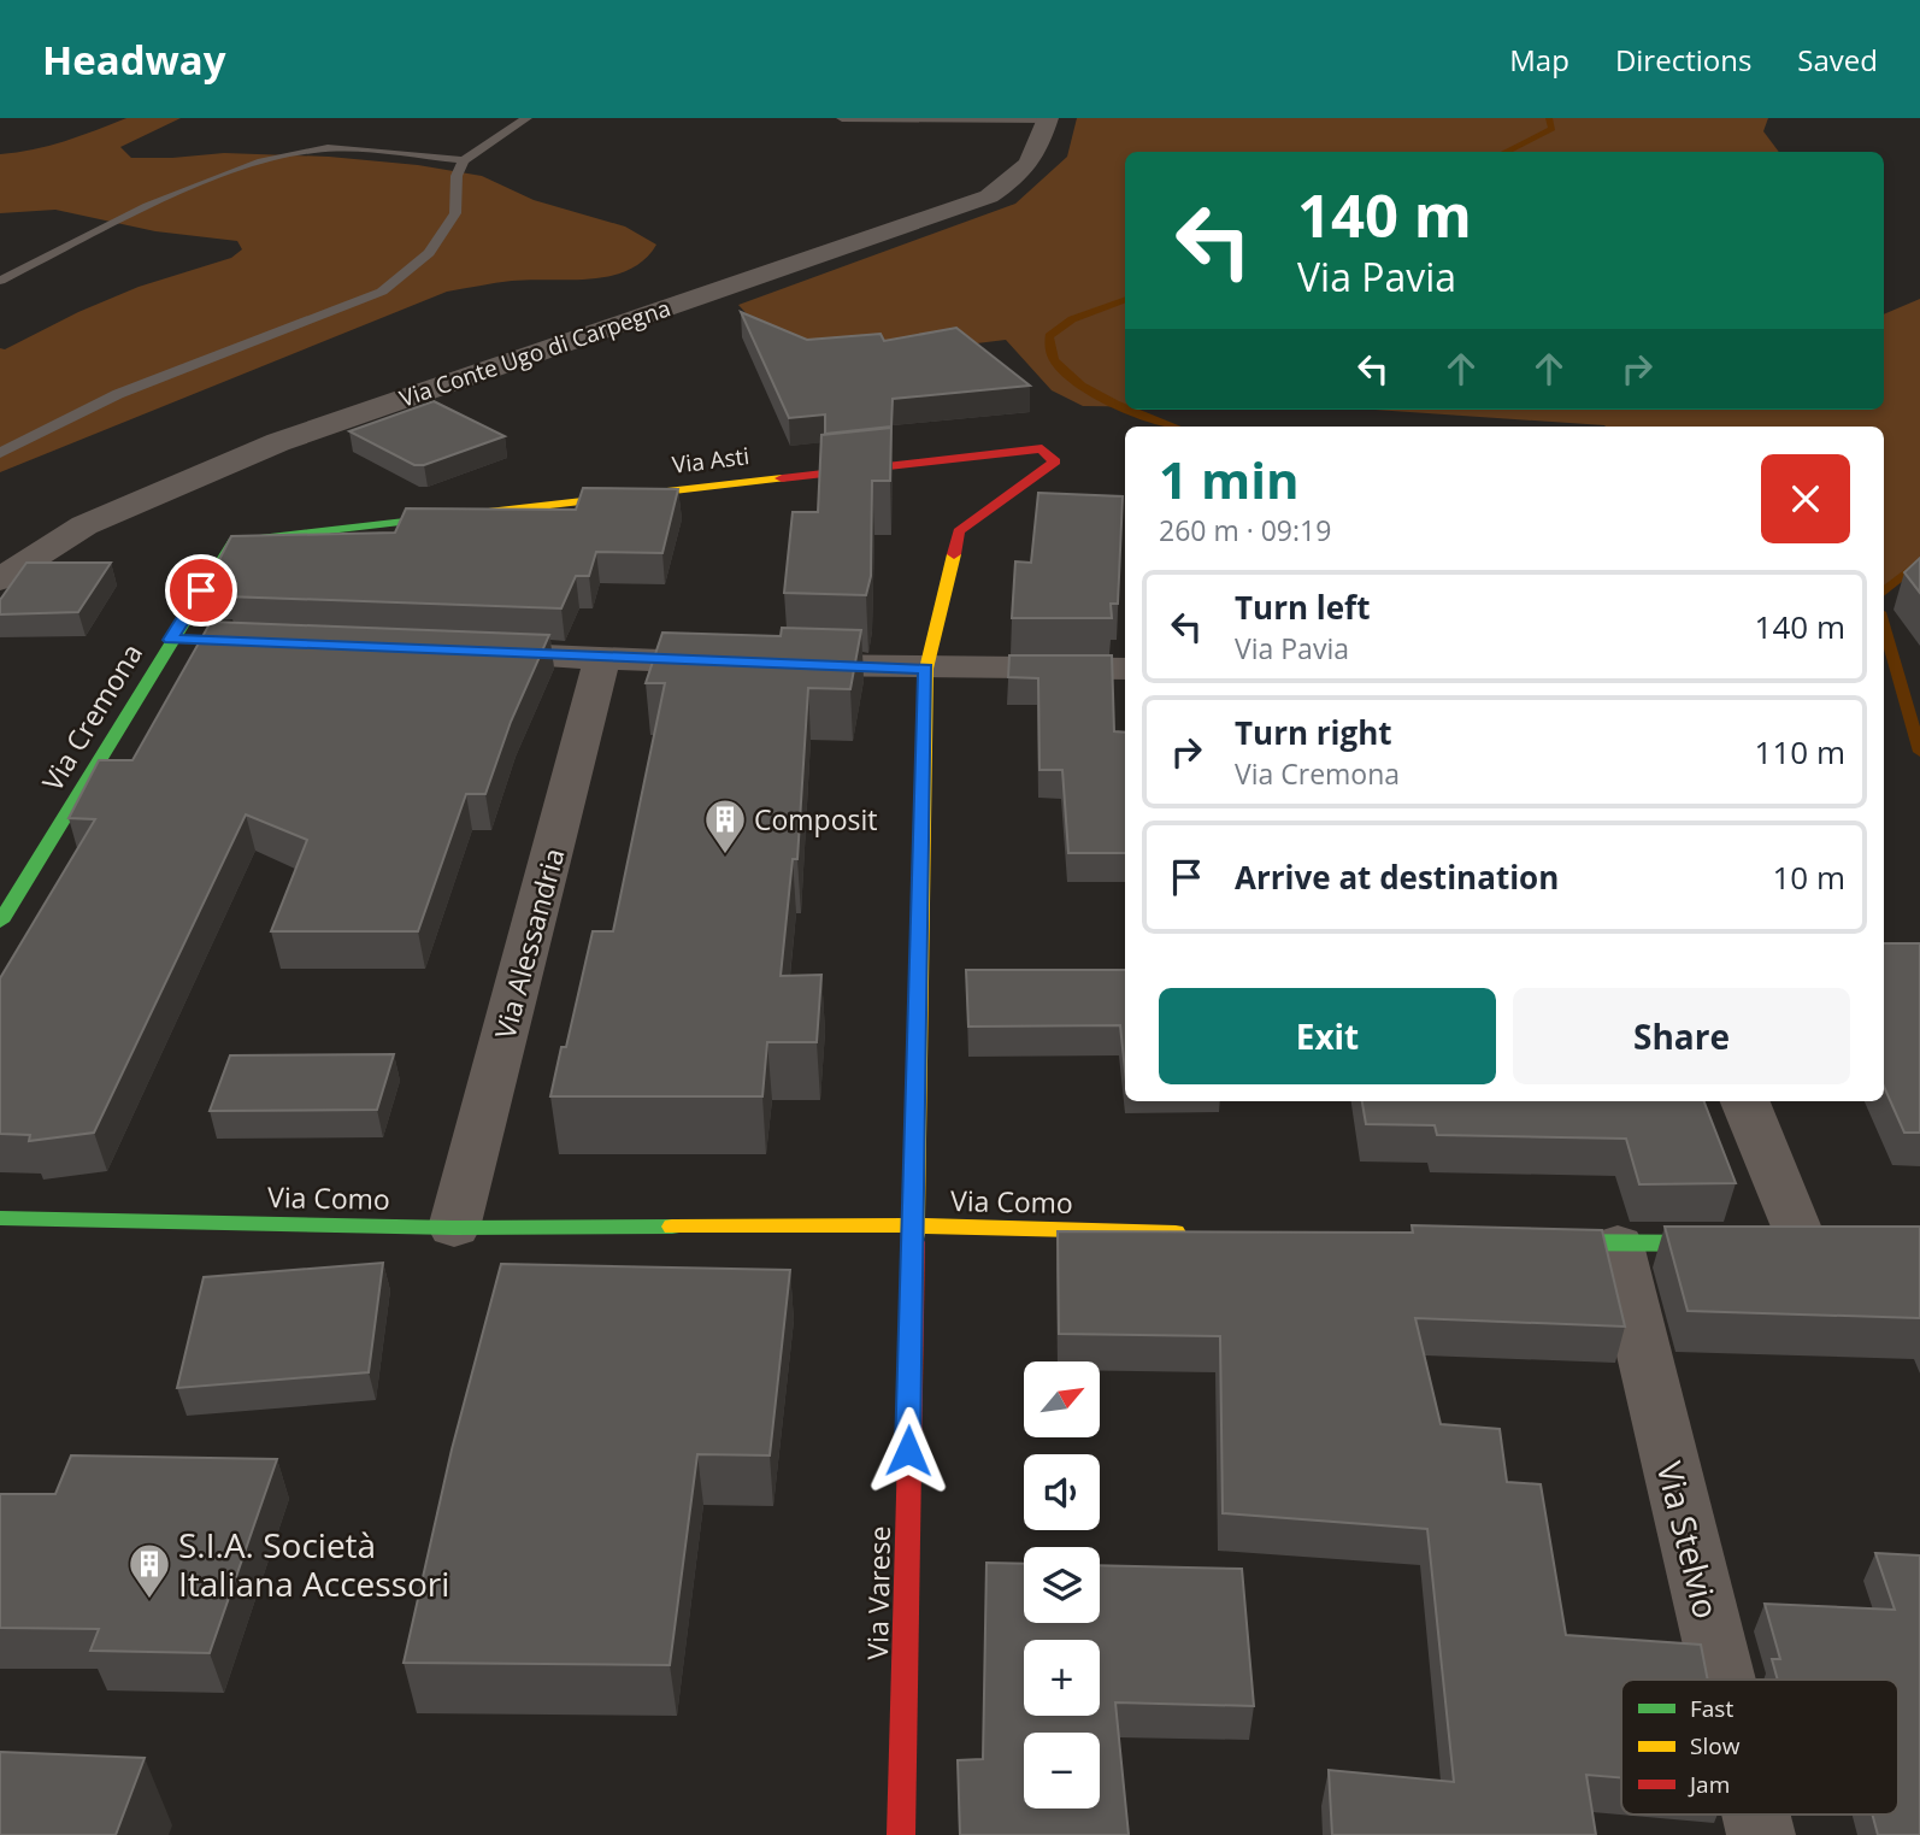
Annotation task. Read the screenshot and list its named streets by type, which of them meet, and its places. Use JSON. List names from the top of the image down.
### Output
{
  "streets": {
    "street": [
      "Via Conte Ugo di Carpegna",
      "Via Asti",
      "Via Cremona",
      "Via Alessandria",
      "Via Como",
      "Via Stelvio",
      "Via Varese"
    ]
  },
  "crossings": [
    ["Via Asti", "Via Cremona"],
    ["Via Asti", "Via Varese"],
    ["Via Alessandria", "Via Como"],
    ["Via Como", "Via Varese"]
  ],
  "places": {
    "building": ["Composit", "S.I.A. Società Italiana Accessori"]
  },
  "legend": ["Fast", "Slow", "Jam"],
  "north": "top right",
  "page": {
    "header": "Headway",
    "nav": ["Map", "Directions", "Saved"],
    "turn": ["140 m", "Via Pavia"],
    "heading": ["1 min", "260 m · 09:19"],
    "list": [
      {
        "name": "Turn left",
        "note": "Via Pavia",
        "value": "140 m"
      },
      {
        "name": "Turn right",
        "note": "Via Cremona",
        "value": "110 m"
      },
      {
        "name": "Arrive at destination",
        "value": "10 m"
      }
    ],
    "buttons": ["Exit", "Share"],
    "map_buttons": ["+", "−"]
  }
}
